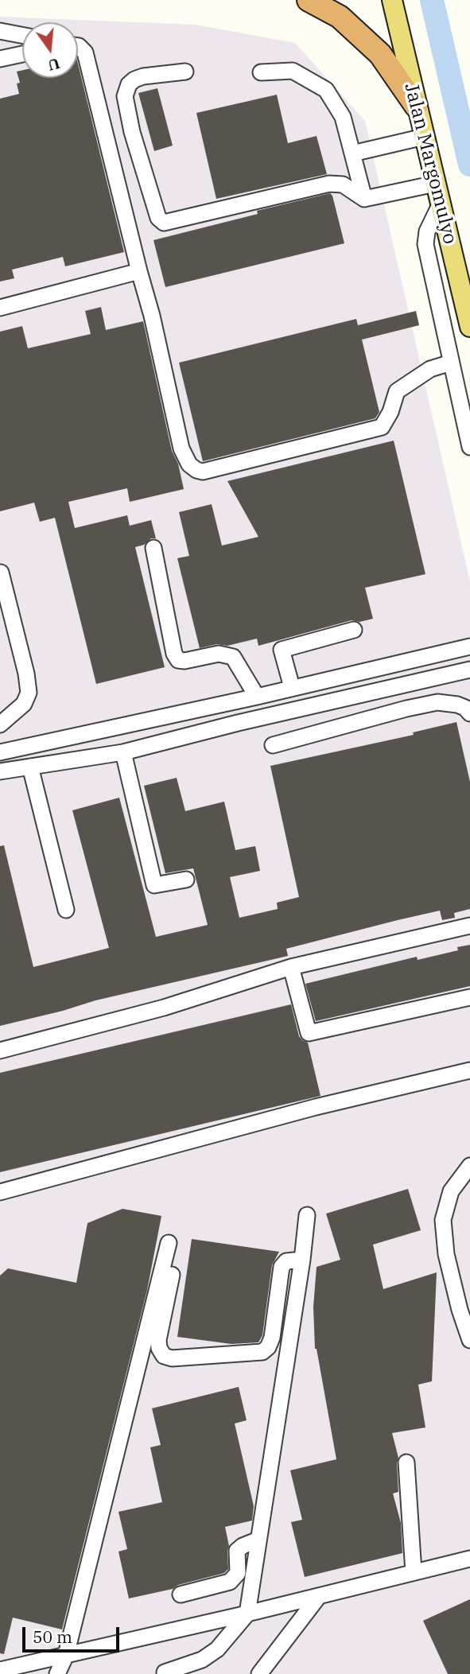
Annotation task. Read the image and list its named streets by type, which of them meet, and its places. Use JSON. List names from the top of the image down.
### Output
{
  "streets": {
    "main road": ["Jalan Margomulyo"]
  },
  "scale_bar": "50 m",
  "north": "bottom"
}
